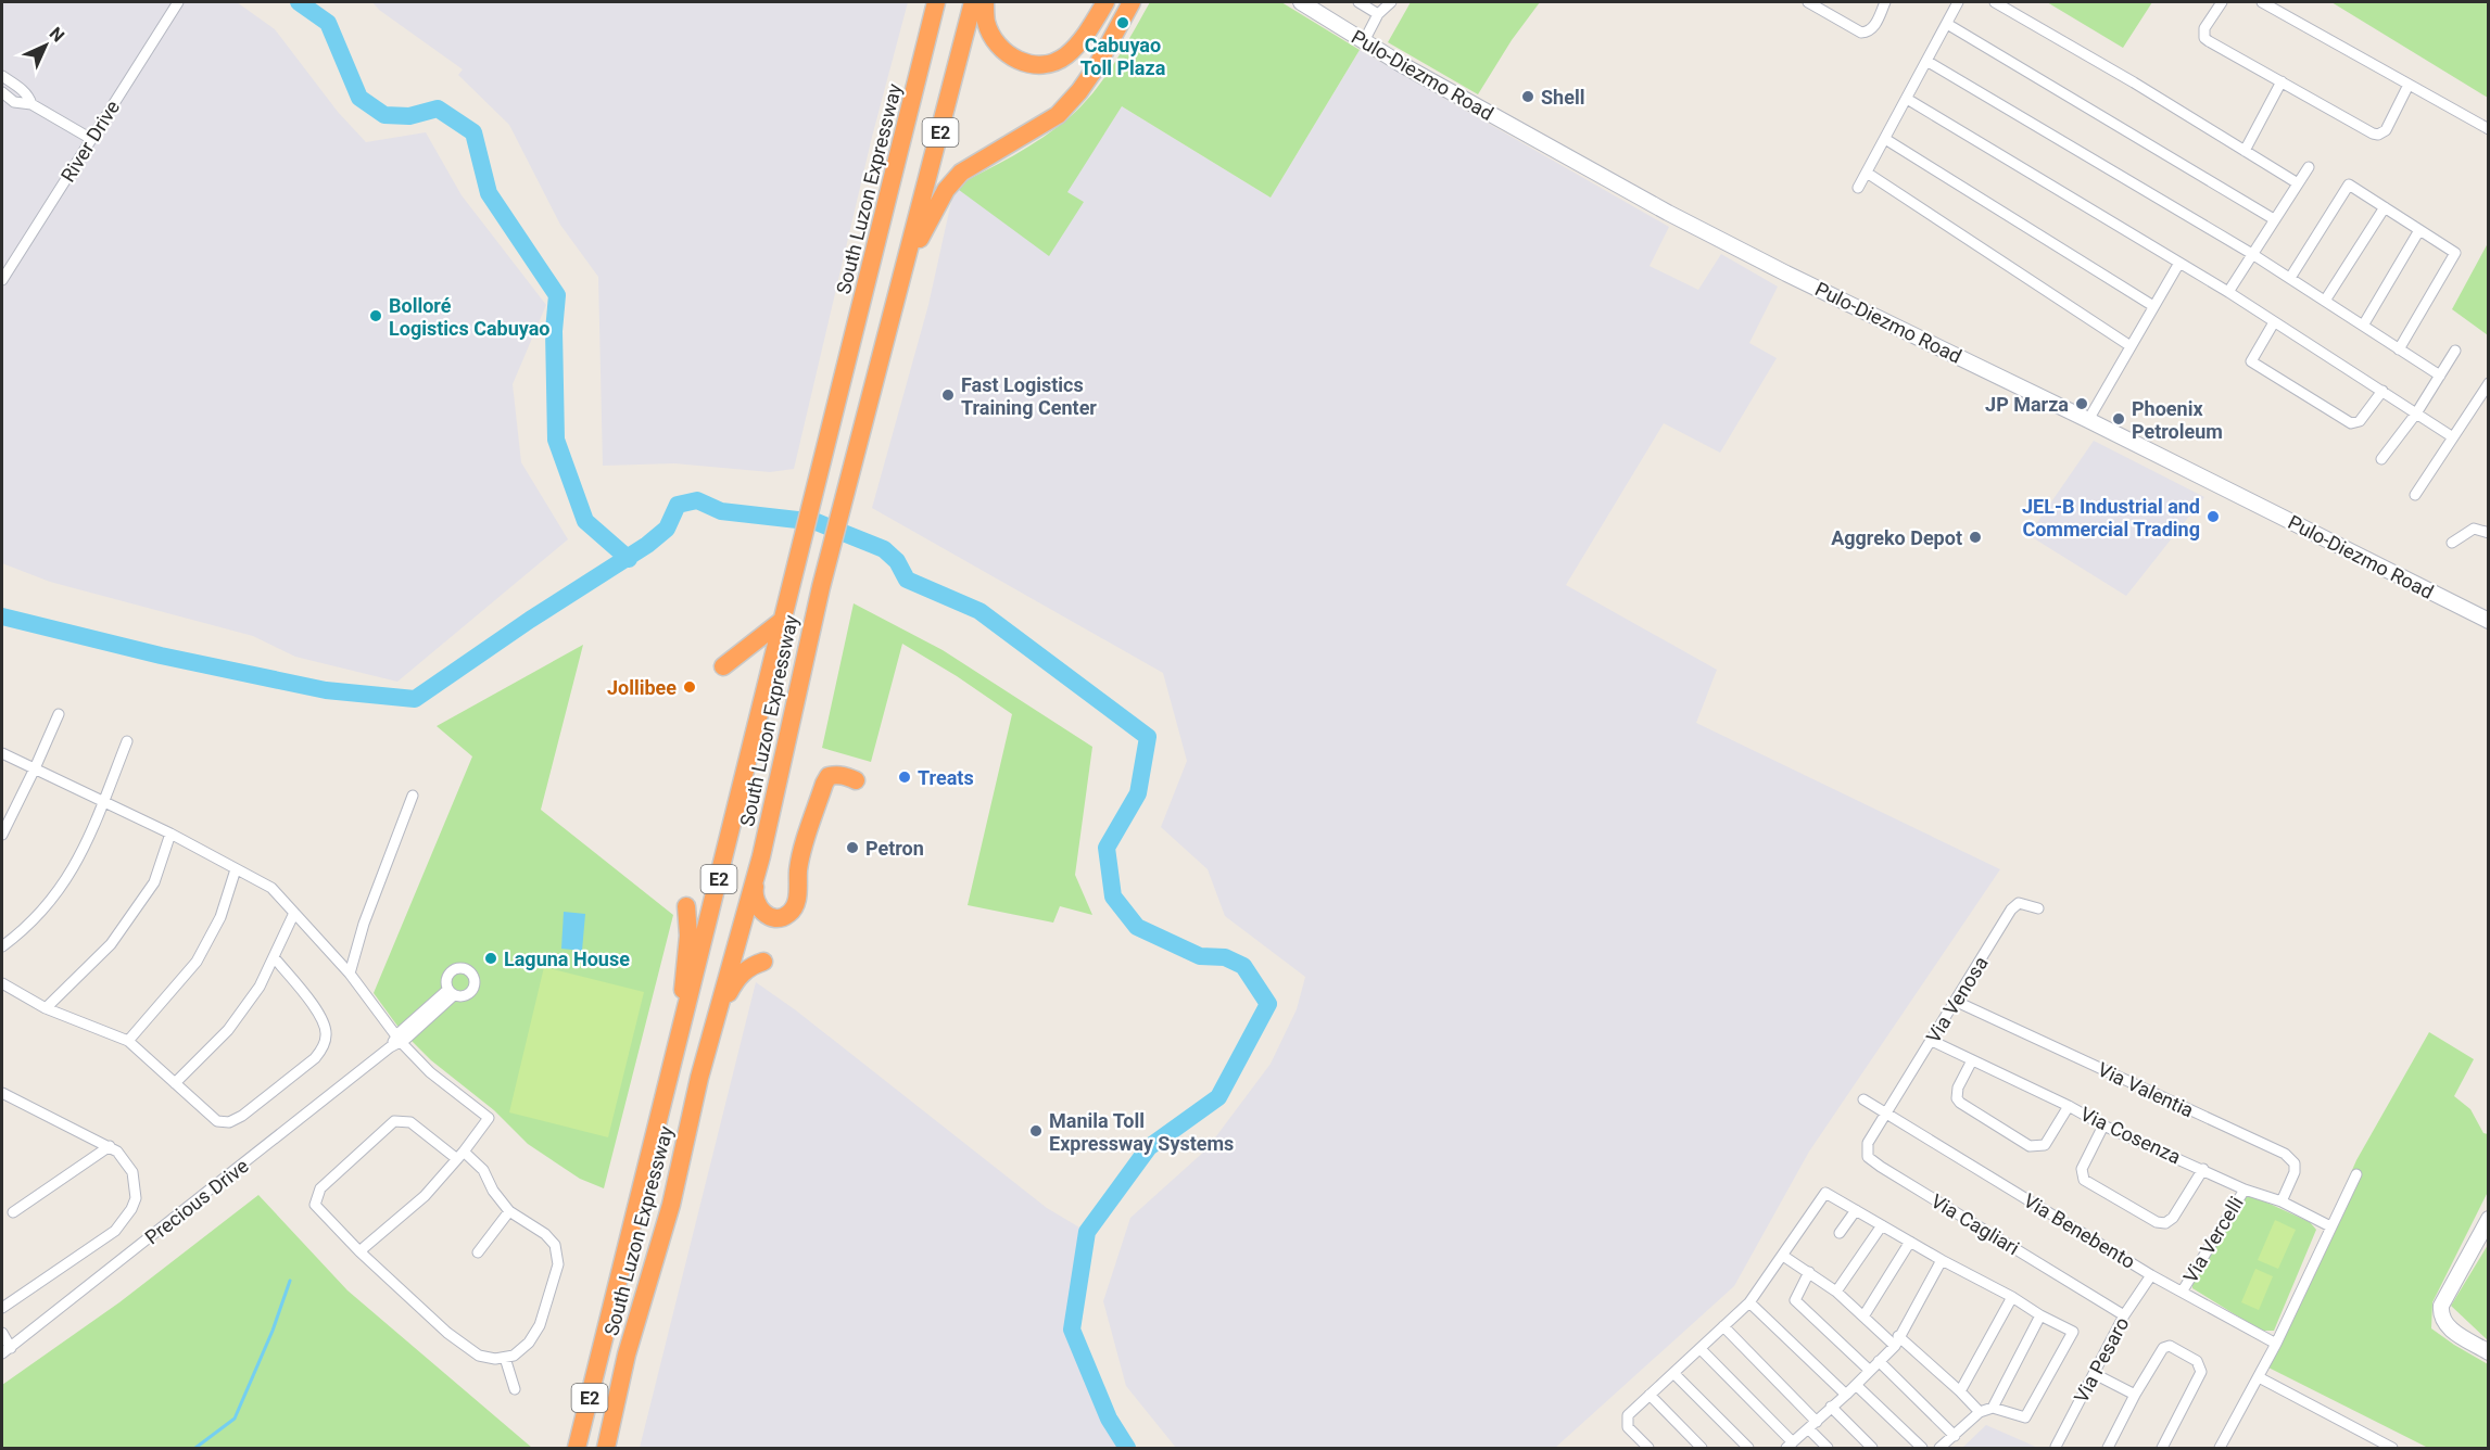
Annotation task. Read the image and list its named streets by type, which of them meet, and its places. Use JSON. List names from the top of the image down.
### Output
{
  "streets": {
    "highway": ["E2", "South Luzon Expressway"],
    "main road": ["Pulo-Diezmo Road"],
    "street": [
      "River Drive",
      "Via Venosa",
      "Via Valentia",
      "Via Cosenza",
      "Precious Drive",
      "Via Cagliari",
      "Via Benebento",
      "Via Vercelli",
      "Via Pesaro"
    ]
  },
  "crossings": [
    ["Via Venosa", "Via Valentia"],
    ["Via Venosa", "Via Cosenza"],
    ["Via Venosa", "Via Cagliari"],
    ["Via Venosa", "Via Benebento"],
    ["Via Valentia", "Via Cosenza"],
    ["Via Cosenza", "Via Vercelli"],
    ["Via Cagliari", "Via Benebento"],
    ["Via Cagliari", "Via Pesaro"],
    ["Via Benebento", "Via Vercelli"],
    ["Via Benebento", "Via Pesaro"]
  ],
  "places": [
    "Cabuyao Toll Plaza",
    "Shell",
    "Bolloré Logistics Cabuyao",
    "Fast Logistics Training Center",
    "JP Marza",
    "Phoenix Petroleum",
    "JEL-B Industrial and Commercial Trading",
    "Aggreko Depot",
    "Jollibee",
    "Treats",
    "Petron",
    "Laguna House",
    "Manila Toll Expressway Systems"
  ],
  "north": "top right"
}
